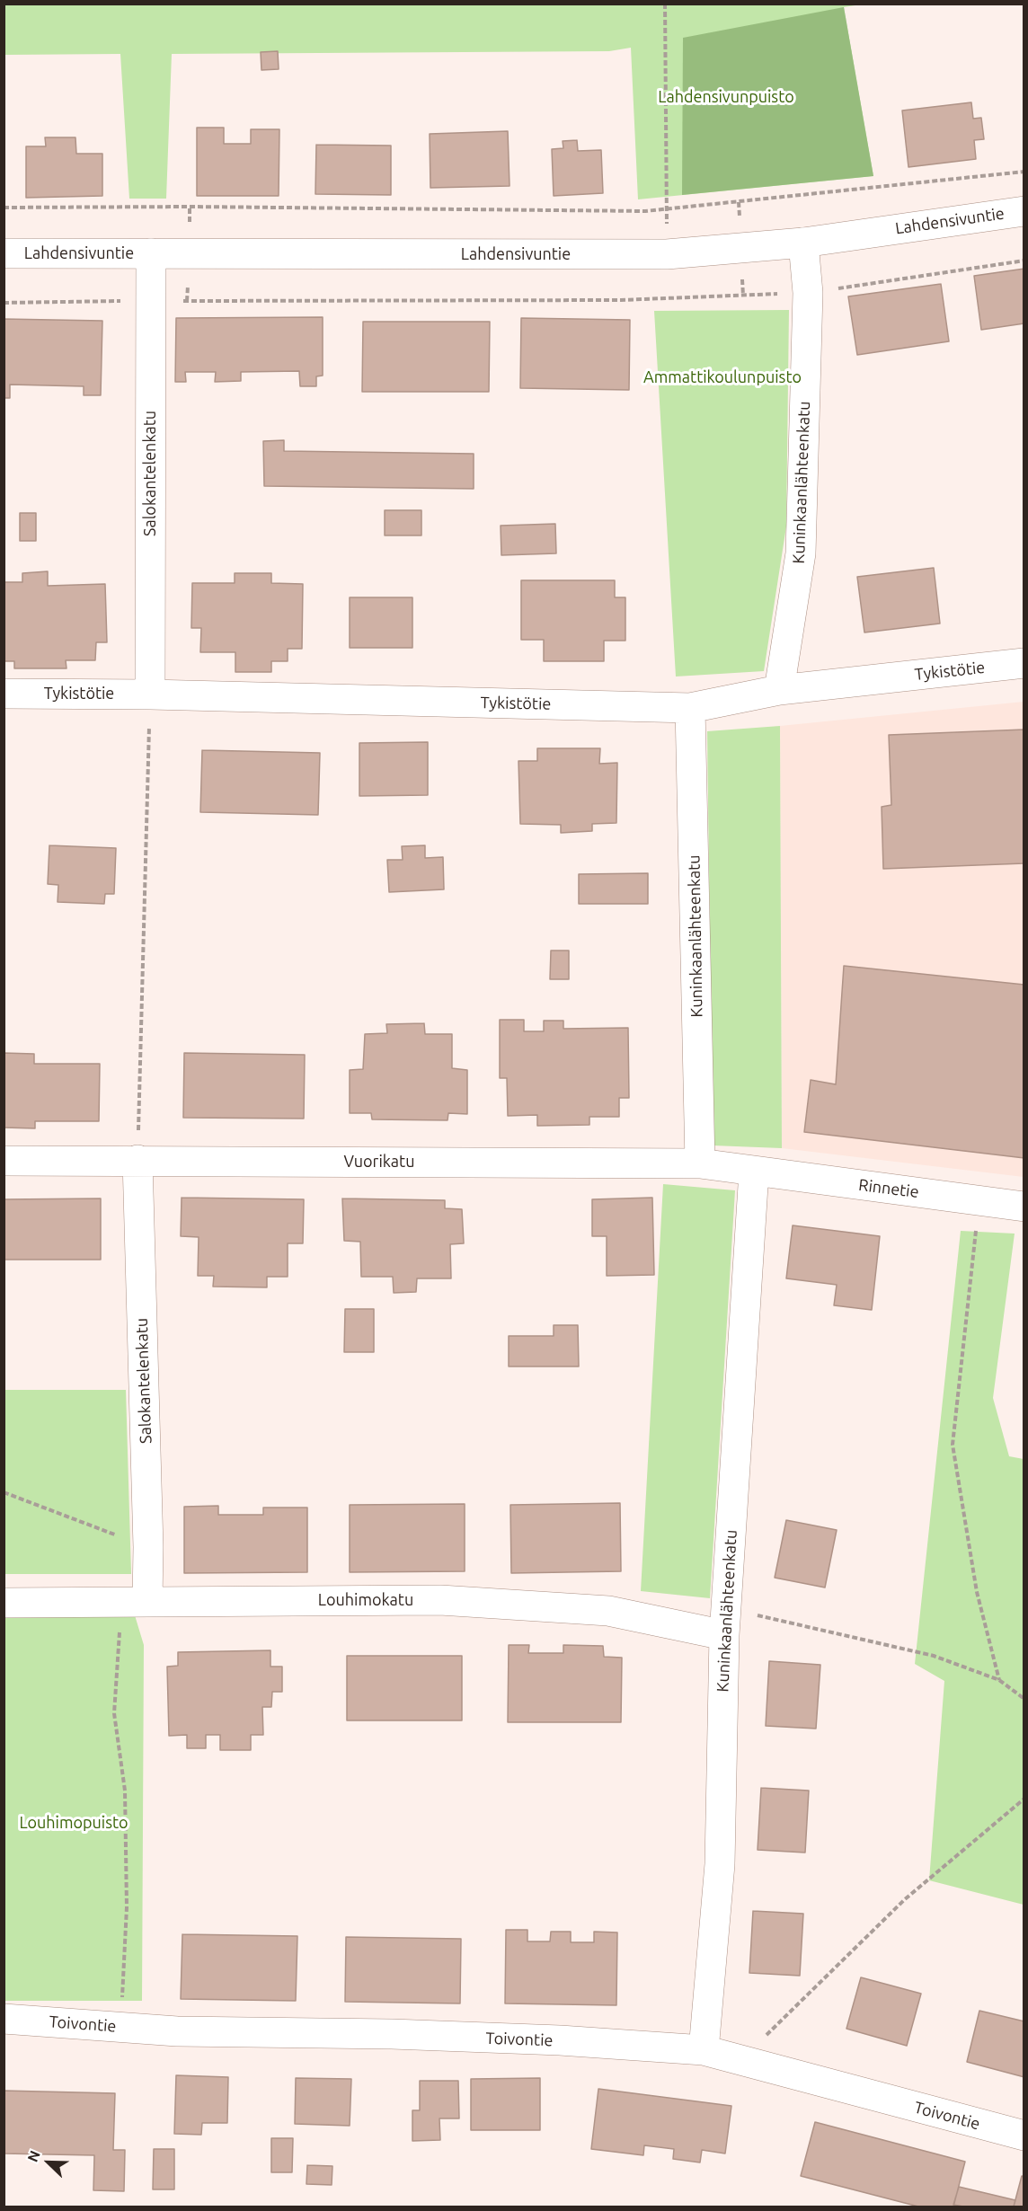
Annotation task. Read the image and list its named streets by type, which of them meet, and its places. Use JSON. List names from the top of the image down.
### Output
{
  "streets": {
    "street": [
      "Lahdensivuntie",
      "Salokantelenkatu",
      "Kuninkaanlähteenkatu",
      "Tykistötie",
      "Vuorikatu",
      "Rinnetie",
      "Louhimokatu",
      "Toivontie"
    ]
  },
  "crossings": [
    ["Lahdensivuntie", "Salokantelenkatu"],
    ["Lahdensivuntie", "Kuninkaanlähteenkatu"],
    ["Salokantelenkatu", "Tykistötie"],
    ["Salokantelenkatu", "Vuorikatu"],
    ["Salokantelenkatu", "Louhimokatu"],
    ["Kuninkaanlähteenkatu", "Tykistötie"],
    ["Kuninkaanlähteenkatu", "Vuorikatu"],
    ["Kuninkaanlähteenkatu", "Rinnetie"],
    ["Kuninkaanlähteenkatu", "Louhimokatu"],
    ["Kuninkaanlähteenkatu", "Toivontie"],
    ["Vuorikatu", "Rinnetie"]
  ],
  "parks": ["Lahdensivunpuisto", "Ammattikoulunpuisto", "Louhimopuisto"],
  "north": "top left"
}
